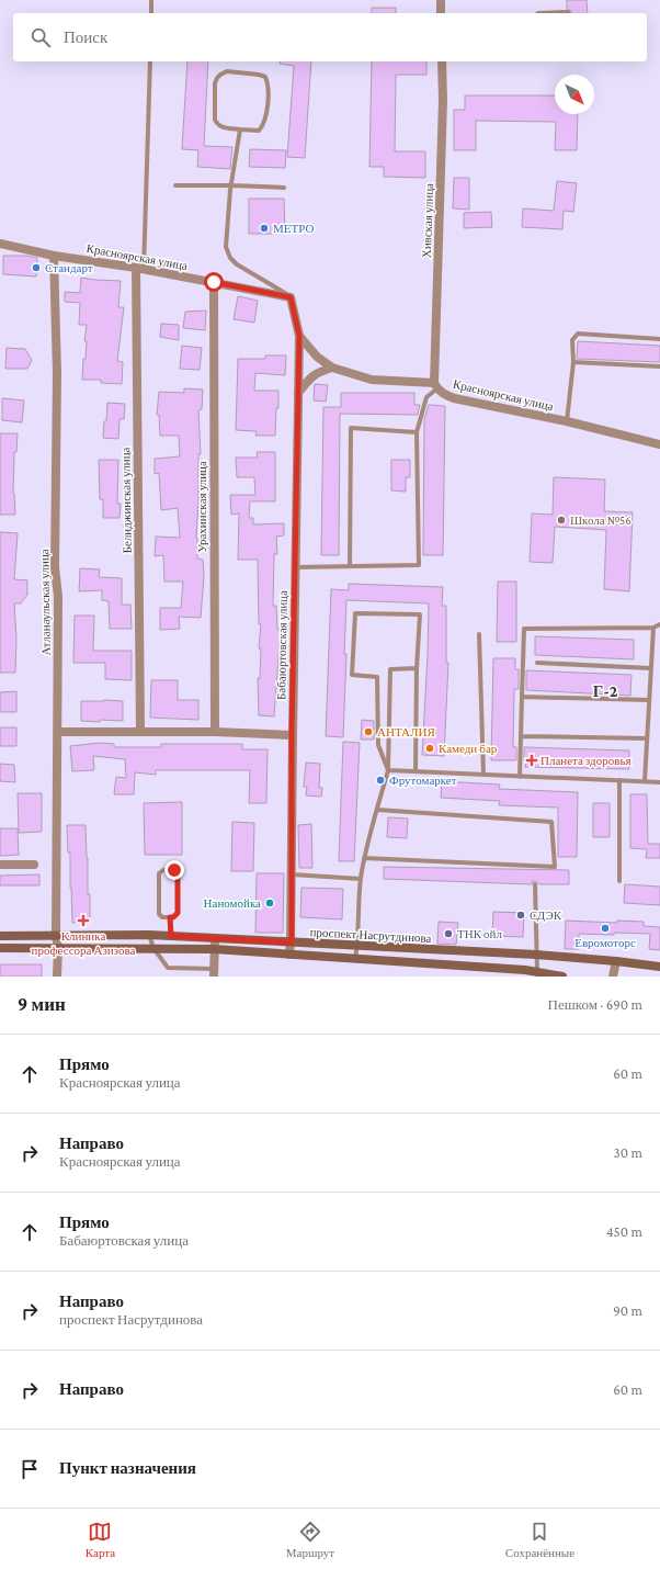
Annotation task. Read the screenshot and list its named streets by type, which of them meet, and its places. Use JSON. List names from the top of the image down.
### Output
{
  "streets": {
    "main road": ["проспект Насрутдинова"],
    "street": [
      "Хивская улица",
      "Красноярская улица",
      "Белиджинская улица",
      "Урахинская улица",
      "Атланаульская улица",
      "Бабаюртовская улица"
    ]
  },
  "crossings": [
    ["Хивская улица", "Красноярская улица"],
    ["Красноярская улица", "Белиджинская улица"],
    ["Красноярская улица", "Урахинская улица"],
    ["Красноярская улица", "Атланаульская улица"],
    ["Красноярская улица", "Бабаюртовская улица"],
    ["Атланаульская улица", "проспект Насрутдинова"],
    ["Бабаюртовская улица", "проспект Насрутдинова"]
  ],
  "districts": ["Г-2"],
  "places": {
    "other": [
      "МЕТРО",
      "Стандарт",
      "Школа №56",
      "АНТАЛИЯ",
      "Камеди бар",
      "Фрутомаркет",
      "Наномойка",
      "СДЭК",
      "Евромоторс",
      "ТНК ойл"
    ],
    "health": ["Планета здоровья", "Клиника профессора Азизова"]
  },
  "north": "bottom right",
  "page": {
    "search": "Поиск",
    "heading": ["9 мин", "Пешком · 690 m"],
    "list": [
      ["Прямо", "Красноярская улица", "60 m"],
      ["Направо", "Красноярская улица", "30 m"],
      ["Прямо", "Бабаюртовская улица", "450 m"],
      ["Направо", "проспект Насрутдинова", "90 m"],
      ["Направо", "60 m"],
      "Пункт назначения"
    ],
    "nav": ["Карта", "Маршрут", "Сохранённые"]
  }
}
